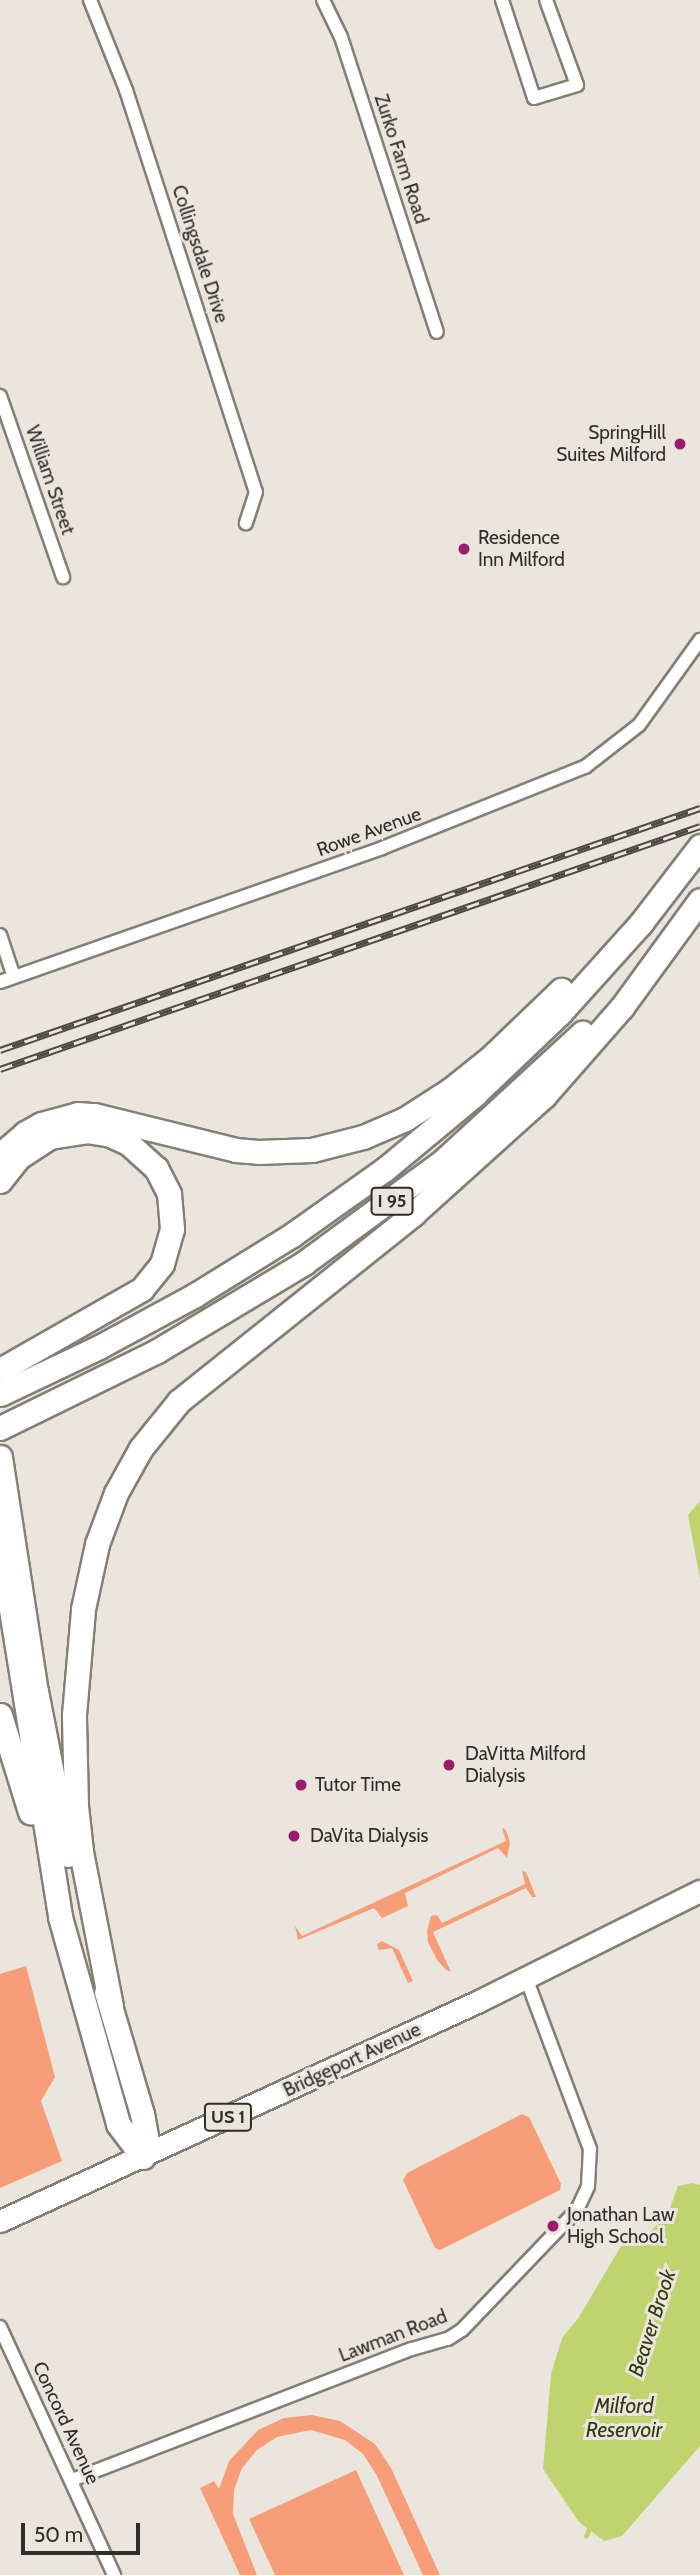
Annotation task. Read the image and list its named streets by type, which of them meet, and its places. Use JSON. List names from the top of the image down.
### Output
{
  "streets": {
    "highway": ["I 95"],
    "main road": ["Bridgeport Avenue", "US 1"],
    "street": [
      "Zurko Farm Road",
      "Collingsdale Drive",
      "William Street",
      "Rowe Avenue",
      "Lawman Road",
      "Concord Avenue"
    ]
  },
  "crossings": [
    ["Bridgeport Avenue", "Lawman Road"],
    ["Lawman Road", "Concord Avenue"]
  ],
  "water": ["Beaver Brook", "Milford Reservoir"],
  "places": [
    "SpringHill Suites Milford",
    "Residence Inn Milford",
    "DaVitta Milford Dialysis",
    "Tutor Time",
    "DaVita Dialysis",
    "Jonathan Law High School"
  ],
  "scale_bar": "50 m"
}
